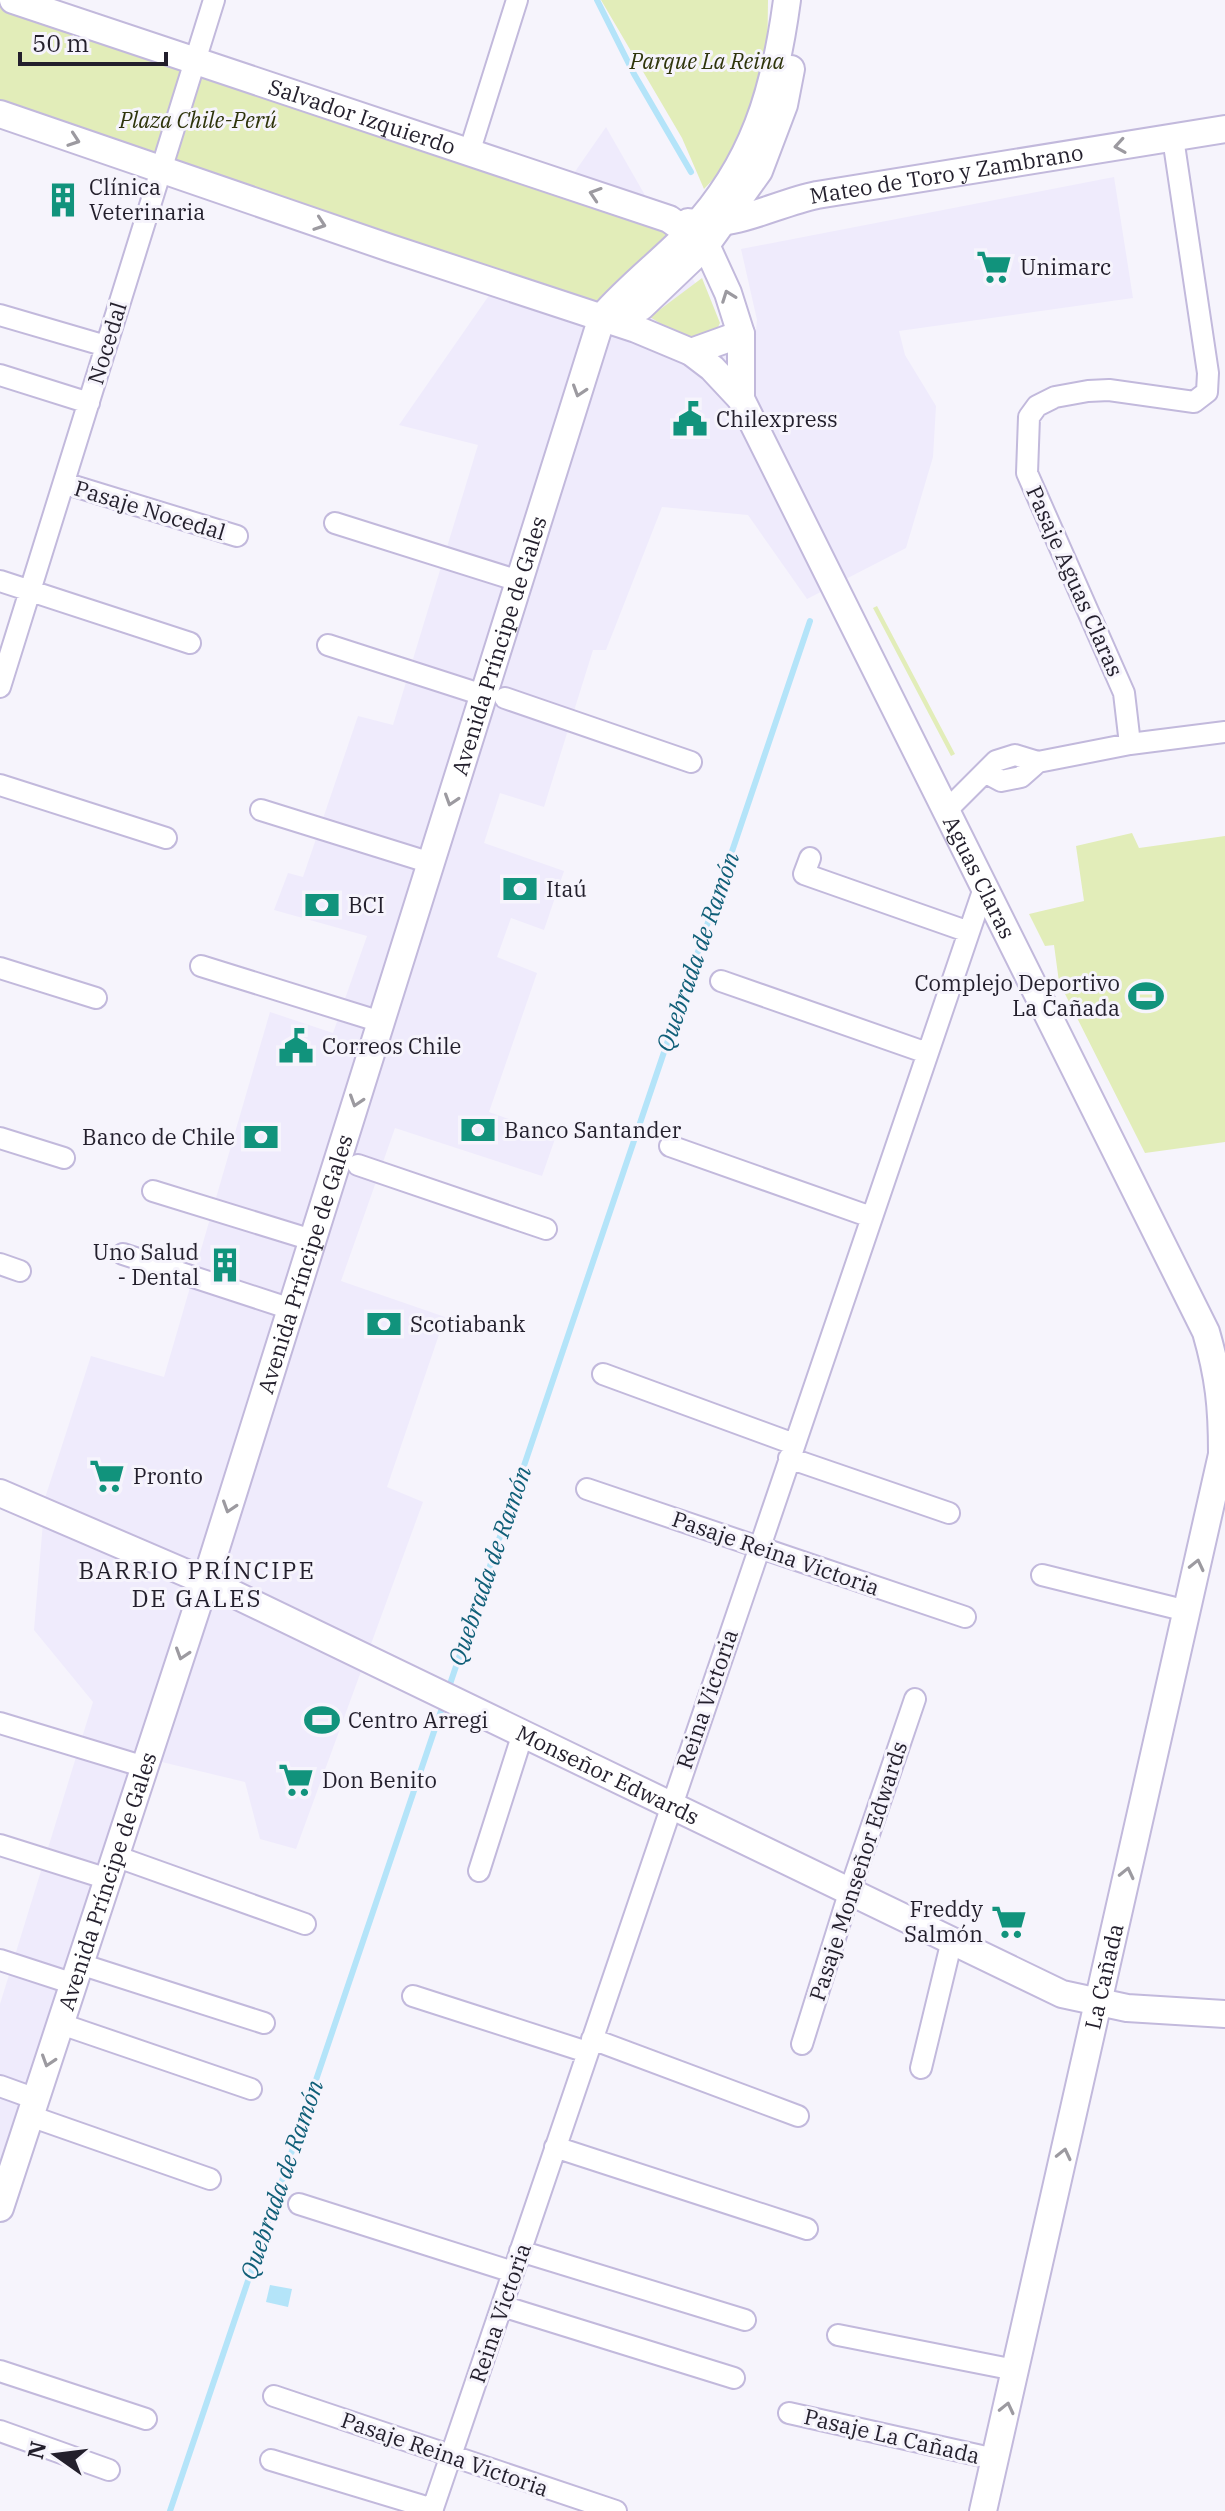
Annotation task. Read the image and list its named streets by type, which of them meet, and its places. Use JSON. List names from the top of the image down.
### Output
{
  "streets": {
    "street": [
      "Salvador Izquierdo",
      "Mateo de Toro y Zambrano",
      "Nocedal",
      "Pasaje Nocedal",
      "Pasaje Aguas Claras",
      "Avenida Príncipe de Gales",
      "Aguas Claras",
      "Pasaje Reina Victoria",
      "Reina Victoria",
      "Monseñor Edwards",
      "Pasaje Monseñor Edwards",
      "La Cañada",
      "Pasaje La Cañada"
    ]
  },
  "crossings": [
    ["Salvador Izquierdo", "Mateo de Toro y Zambrano"],
    ["Salvador Izquierdo", "Nocedal"],
    ["Salvador Izquierdo", "Aguas Claras"],
    ["Mateo de Toro y Zambrano", "Pasaje Aguas Claras"],
    ["Mateo de Toro y Zambrano", "Aguas Claras"],
    ["Nocedal", "Pasaje Nocedal"],
    ["Avenida Príncipe de Gales", "Aguas Claras"],
    ["Avenida Príncipe de Gales", "Monseñor Edwards"],
    ["Aguas Claras", "Reina Victoria"],
    ["Aguas Claras", "La Cañada"],
    ["Pasaje Reina Victoria", "Reina Victoria"],
    ["Reina Victoria", "Monseñor Edwards"],
    ["Monseñor Edwards", "Pasaje Monseñor Edwards"],
    ["Monseñor Edwards", "La Cañada"],
    ["La Cañada", "Pasaje La Cañada"]
  ],
  "one_way": ["Mateo de Toro y Zambrano", "Avenida Príncipe de Gales", "La Cañada"],
  "districts": ["BARRIO PRÍNCIPE DE GALES"],
  "water": ["Quebrada de Ramón"],
  "parks": ["Parque La Reina", "Plaza Chile-Perú"],
  "places": {
    "building": ["Clínica Veterinaria", "Uno Salud - Dental"],
    "supermarket": [
      "Unimarc",
      "Pronto",
      "Don Benito",
      "Freddy Salmón"
    ],
    "public building": ["Chilexpress", "Correos Chile"],
    "bank": [
      "Itaú",
      "BCI",
      "Banco Santander",
      "Banco de Chile",
      "Scotiabank"
    ],
    "sports": ["Complejo Deportivo La Cañada", "Centro Arregi"]
  },
  "scale_bar": "50 m",
  "north": "left"
}
